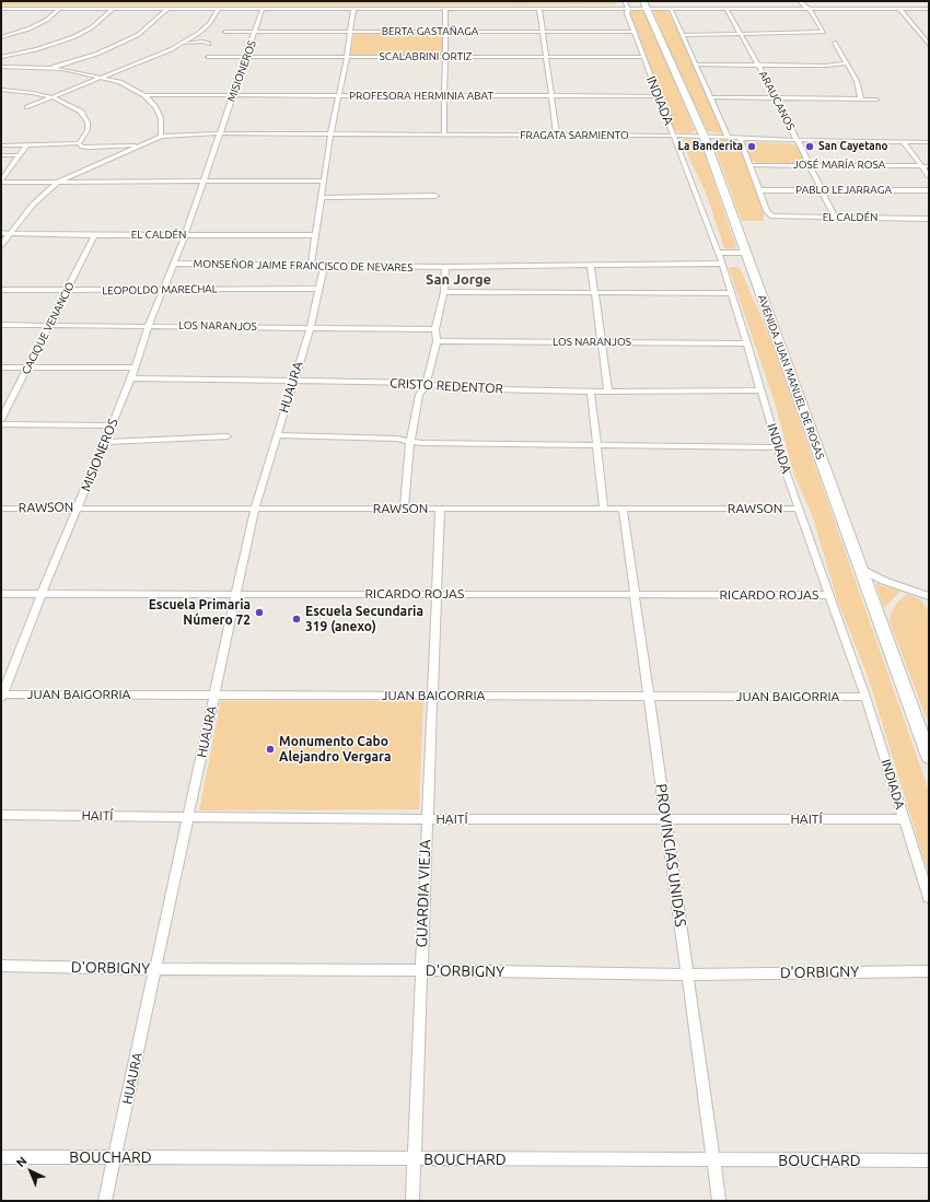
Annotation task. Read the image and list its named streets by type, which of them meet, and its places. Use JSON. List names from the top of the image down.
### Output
{
  "streets": {
    "main road": ["AVENIDA JUAN MANUEL DE ROSAS"],
    "street": [
      "BERTA GASTAÑAGA",
      "SCALABRINI ORTIZ",
      "MISIONEROS",
      "PROFESORA HERMINIA ABAT",
      "INDIADA",
      "ARAUCANOS",
      "FRAGATA SARMIENTO",
      "JOSÉ MARÍA ROSA",
      "PABLO LEJARRAGA",
      "EL CALDÉN",
      "MONSEÑOR JAIME FRANCISCO DE NEVARES",
      "LEOPOLDO MARECHAL",
      "LOS NARANJOS",
      "CACIQUE VENANCIO",
      "CRISTO REDENTOR",
      "HUAURA",
      "RAWSON",
      "RICARDO ROJAS",
      "JUAN BAIGORRIA",
      "HAITÍ",
      "PROVINCIAS UNIDAS",
      "GUARDIA VIEJA",
      "D'ORBIGNY",
      "BOUCHARD"
    ]
  },
  "crossings": [
    ["BERTA GASTAÑAGA", "MISIONEROS"],
    ["BERTA GASTAÑAGA", "INDIADA"],
    ["SCALABRINI ORTIZ", "MISIONEROS"],
    ["SCALABRINI ORTIZ", "INDIADA"],
    ["MISIONEROS", "PROFESORA HERMINIA ABAT"],
    ["MISIONEROS", "FRAGATA SARMIENTO"],
    ["MISIONEROS", "EL CALDÉN"],
    ["MISIONEROS", "MONSEÑOR JAIME FRANCISCO DE NEVARES"],
    ["MISIONEROS", "LEOPOLDO MARECHAL"],
    ["MISIONEROS", "LOS NARANJOS"],
    ["MISIONEROS", "CRISTO REDENTOR"],
    ["MISIONEROS", "RAWSON"],
    ["MISIONEROS", "RICARDO ROJAS"],
    ["MISIONEROS", "JUAN BAIGORRIA"],
    ["PROFESORA HERMINIA ABAT", "INDIADA"],
    ["INDIADA", "FRAGATA SARMIENTO"],
    ["INDIADA", "MONSEÑOR JAIME FRANCISCO DE NEVARES"],
    ["INDIADA", "LOS NARANJOS"],
    ["INDIADA", "CRISTO REDENTOR"],
    ["INDIADA", "RAWSON"],
    ["INDIADA", "RICARDO ROJAS"],
    ["INDIADA", "JUAN BAIGORRIA"],
    ["INDIADA", "HAITÍ"],
    ["ARAUCANOS", "FRAGATA SARMIENTO"],
    ["ARAUCANOS", "JOSÉ MARÍA ROSA"],
    ["ARAUCANOS", "PABLO LEJARRAGA"],
    ["ARAUCANOS", "EL CALDÉN"],
    ["FRAGATA SARMIENTO", "AVENIDA JUAN MANUEL DE ROSAS"],
    ["PABLO LEJARRAGA", "EL CALDÉN"],
    ["EL CALDÉN", "CACIQUE VENANCIO"],
    ["MONSEÑOR JAIME FRANCISCO DE NEVARES", "HUAURA"],
    ["LEOPOLDO MARECHAL", "CACIQUE VENANCIO"],
    ["LEOPOLDO MARECHAL", "HUAURA"],
    ["LOS NARANJOS", "CACIQUE VENANCIO"],
    ["LOS NARANJOS", "HUAURA"],
    ["CRISTO REDENTOR", "HUAURA"],
    ["HUAURA", "RAWSON"],
    ["HUAURA", "RICARDO ROJAS"],
    ["HUAURA", "JUAN BAIGORRIA"],
    ["HUAURA", "HAITÍ"],
    ["HUAURA", "D'ORBIGNY"],
    ["HUAURA", "BOUCHARD"],
    ["RAWSON", "PROVINCIAS UNIDAS"],
    ["RAWSON", "GUARDIA VIEJA"],
    ["RICARDO ROJAS", "PROVINCIAS UNIDAS"],
    ["RICARDO ROJAS", "GUARDIA VIEJA"],
    ["JUAN BAIGORRIA", "PROVINCIAS UNIDAS"],
    ["JUAN BAIGORRIA", "GUARDIA VIEJA"],
    ["HAITÍ", "PROVINCIAS UNIDAS"],
    ["HAITÍ", "GUARDIA VIEJA"],
    ["PROVINCIAS UNIDAS", "D'ORBIGNY"],
    ["PROVINCIAS UNIDAS", "BOUCHARD"],
    ["GUARDIA VIEJA", "D'ORBIGNY"],
    ["GUARDIA VIEJA", "BOUCHARD"]
  ],
  "districts": ["San Jorge"],
  "places": [
    "La Banderita",
    "San Cayetano",
    "Escuela Primaria Número 72",
    "Escuela Secundaria 319 (anexo)",
    "Monumento Cabo Alejandro Vergara"
  ],
  "north": "top left"
}
